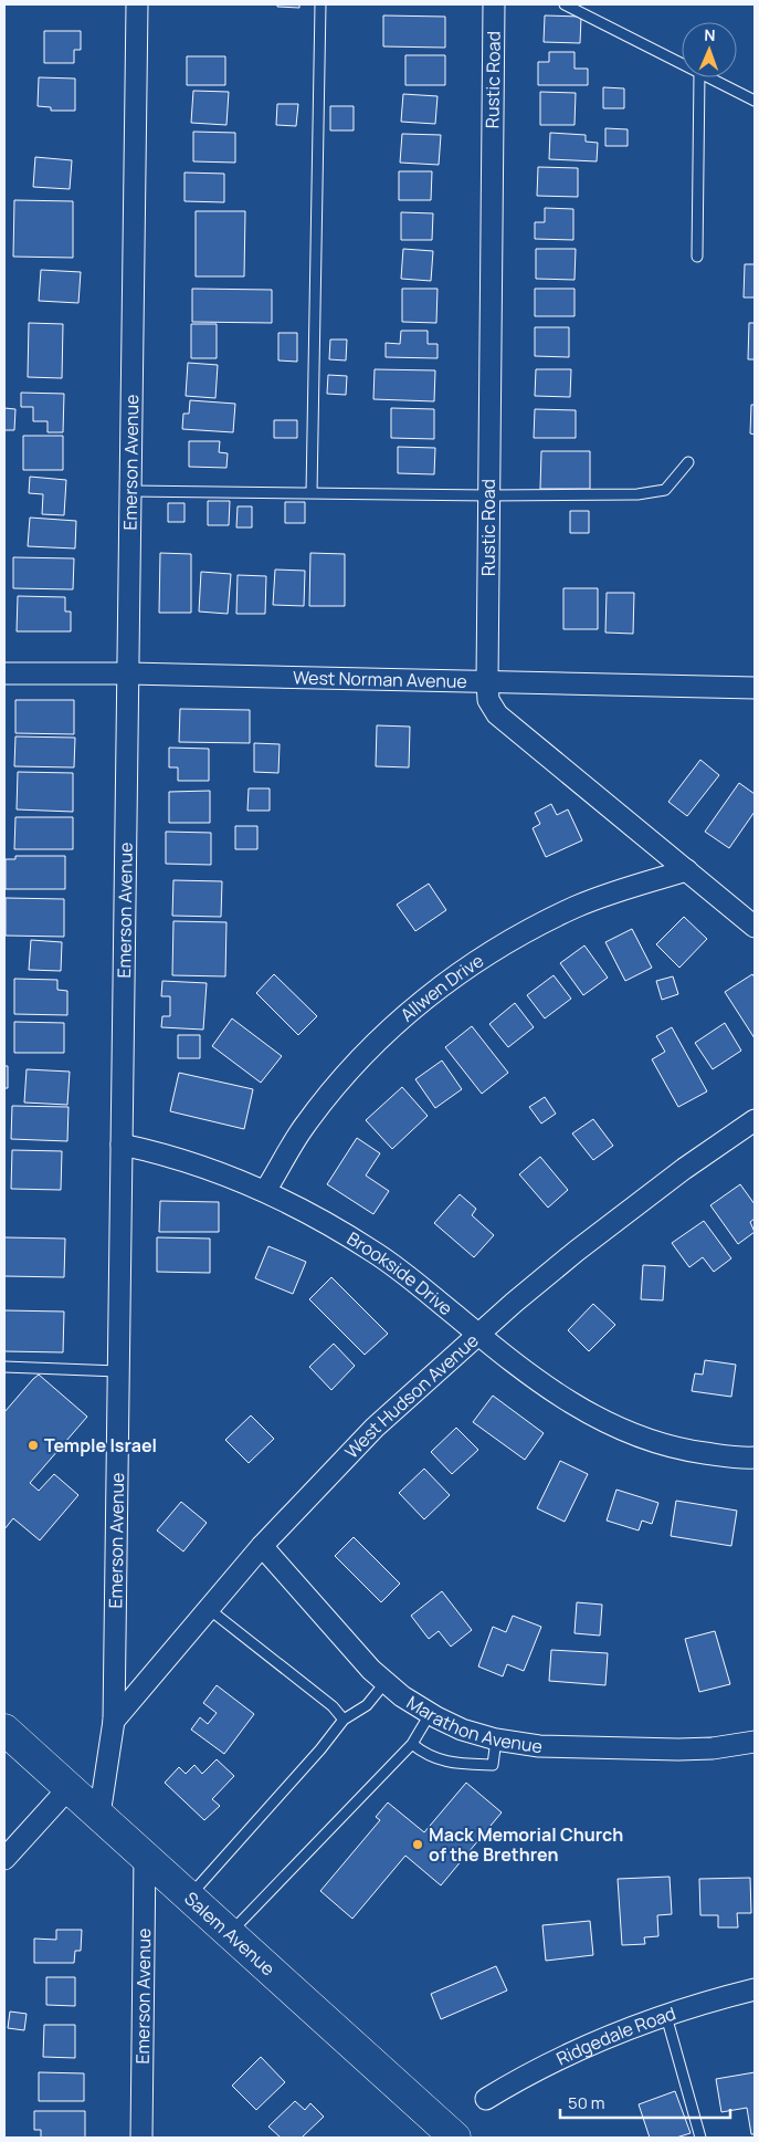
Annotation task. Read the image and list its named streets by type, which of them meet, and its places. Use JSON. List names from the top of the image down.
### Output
{
  "streets": {
    "main road": ["Salem Avenue"],
    "street": [
      "Rustic Road",
      "Emerson Avenue",
      "West Norman Avenue",
      "Allwen Drive",
      "Brookside Drive",
      "West Hudson Avenue",
      "Marathon Avenue",
      "Ridgedale Road"
    ]
  },
  "crossings": [
    ["Rustic Road", "West Norman Avenue"],
    ["Rustic Road", "Allwen Drive"],
    ["Emerson Avenue", "West Norman Avenue"],
    ["Emerson Avenue", "Brookside Drive"],
    ["Emerson Avenue", "West Hudson Avenue"],
    ["Emerson Avenue", "Salem Avenue"],
    ["Allwen Drive", "Brookside Drive"],
    ["Brookside Drive", "West Hudson Avenue"],
    ["West Hudson Avenue", "Marathon Avenue"]
  ],
  "places": ["Temple Israel", "Mack Memorial Church of the Brethren"],
  "scale_bar": "50 m",
  "north": "top"
}
